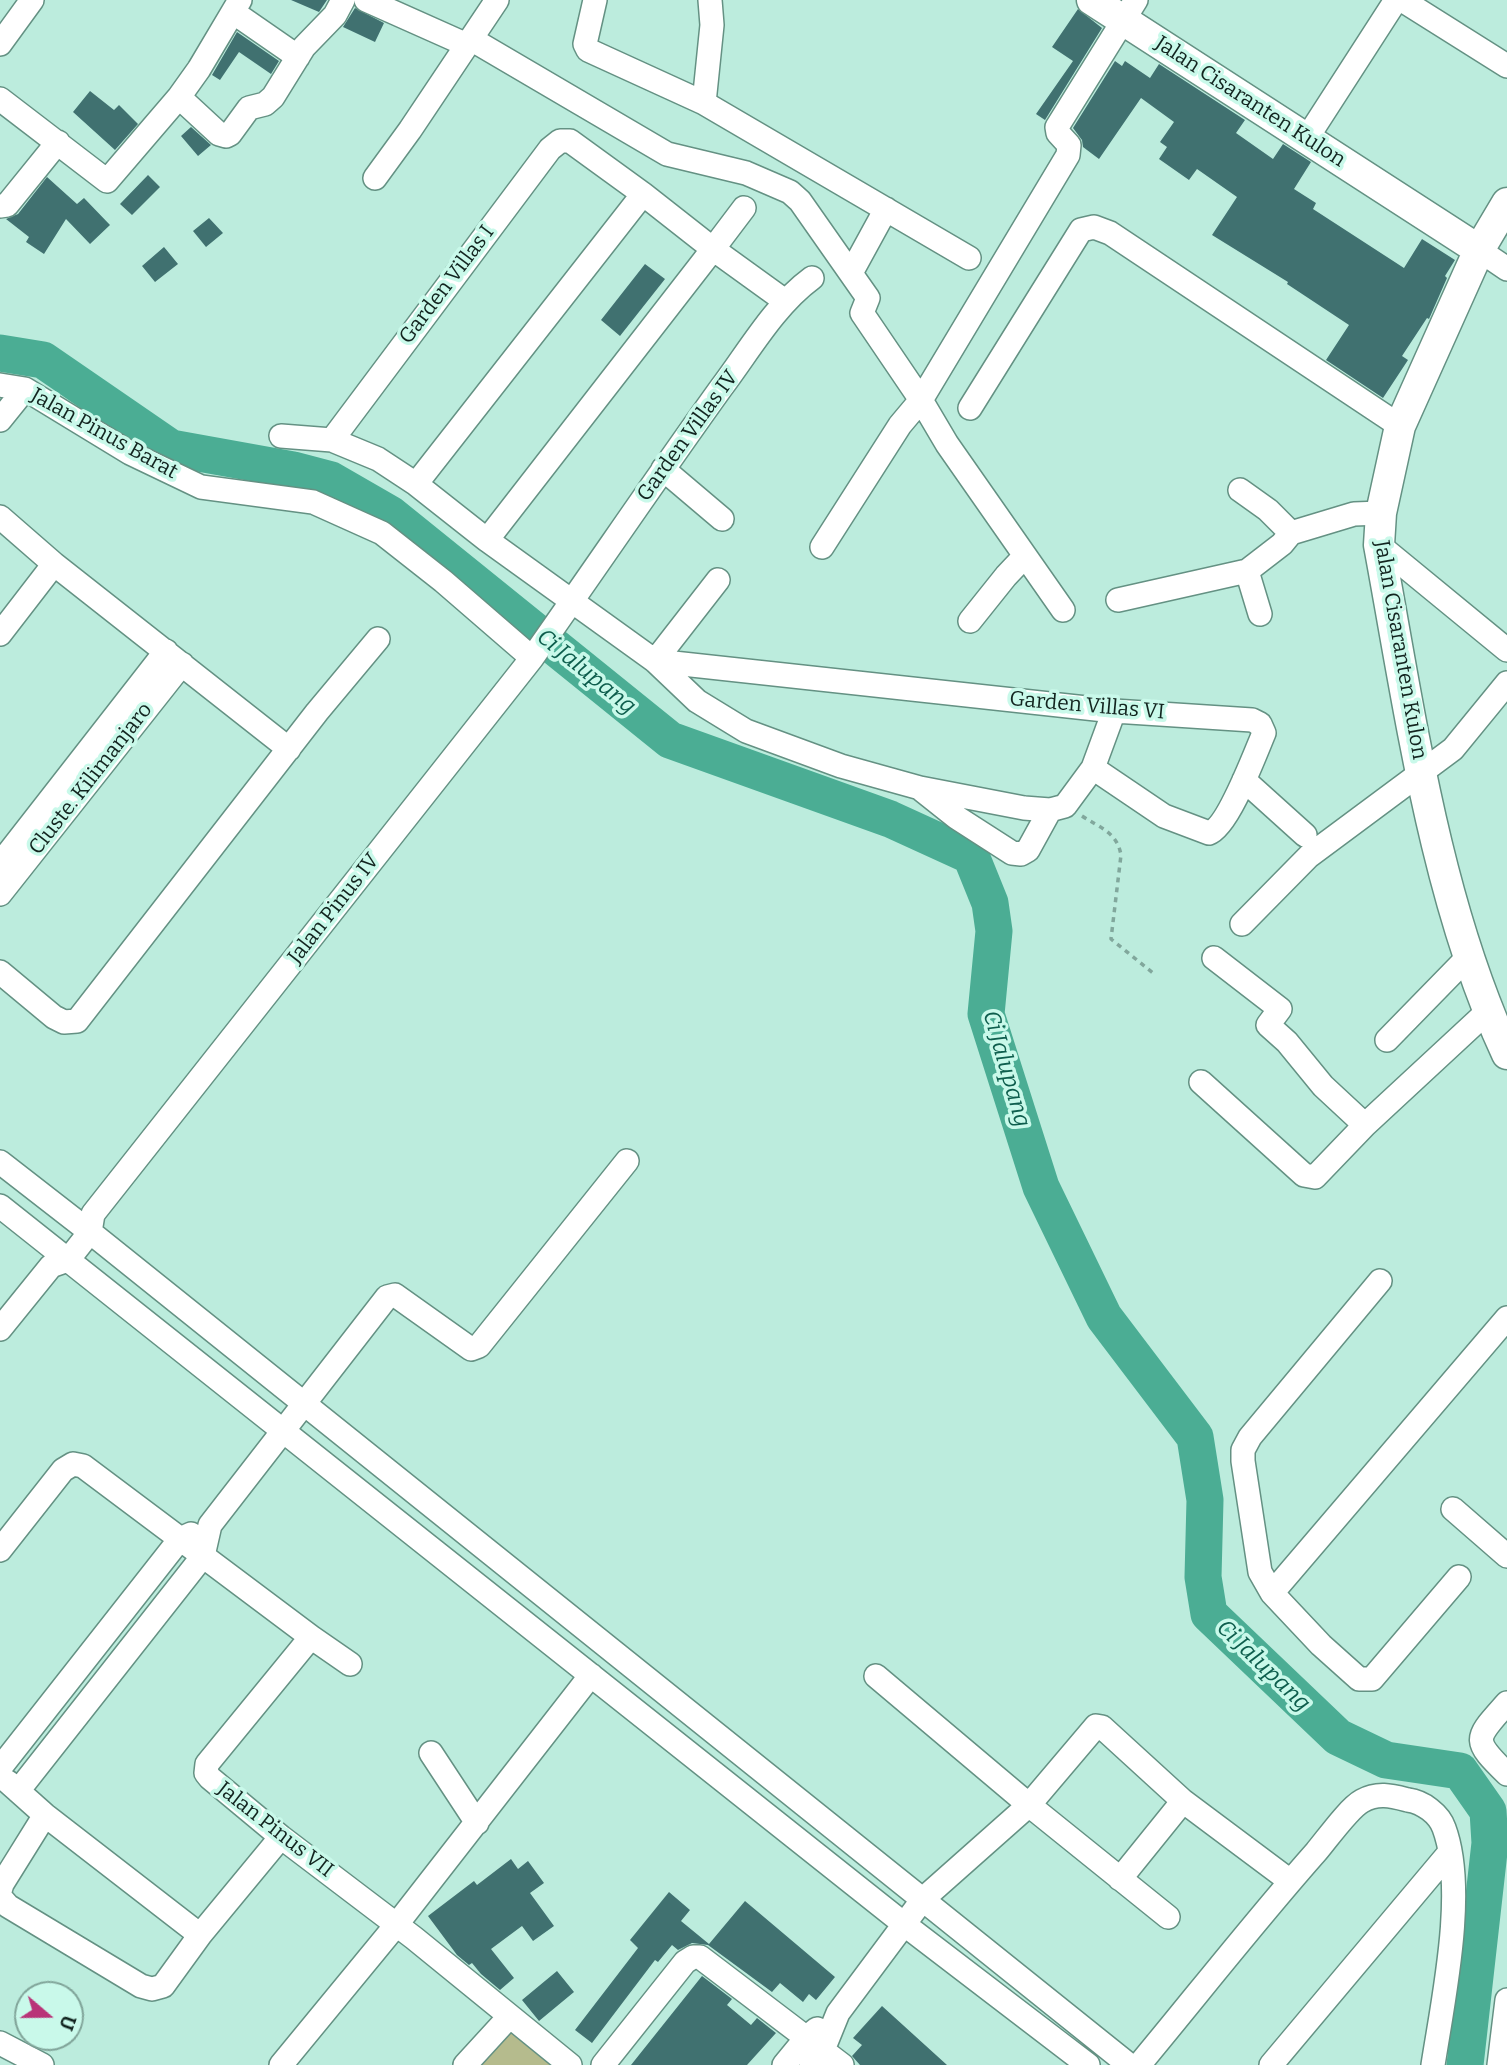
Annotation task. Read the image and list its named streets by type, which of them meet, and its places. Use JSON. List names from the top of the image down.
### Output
{
  "streets": {
    "main road": ["Jalan Cisaranten Kulon"],
    "street": [
      "Garden Villas I",
      "Jalan Pinus Barat",
      "Garden Villas IV",
      "Garden Villas VI",
      "Cluste. Kilimanjaro",
      "Jalan Pinus IV",
      "Jalan Pinus VII"
    ]
  },
  "crossings": [
    ["Jalan Pinus Barat", "Jalan Pinus IV"],
    ["Garden Villas IV", "Jalan Pinus IV"]
  ],
  "water": ["Ci Jalupang"],
  "north": "right"
}
